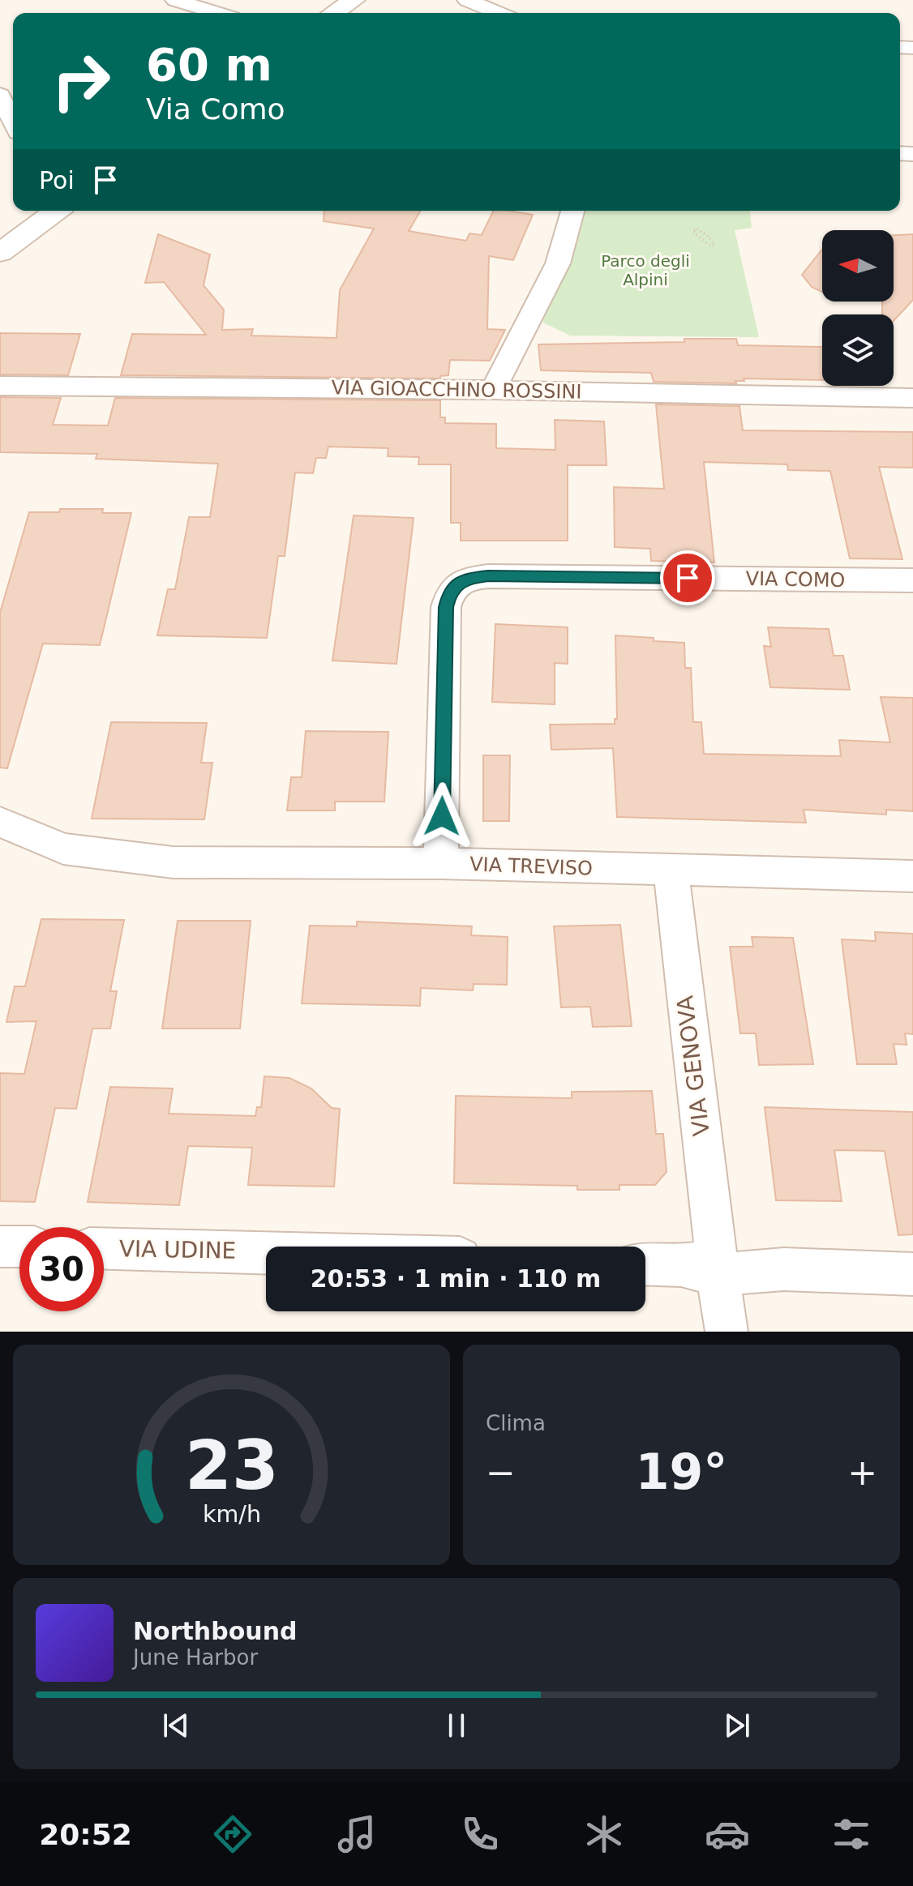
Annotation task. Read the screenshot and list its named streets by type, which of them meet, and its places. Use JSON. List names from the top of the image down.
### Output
{
  "streets": {
    "street": [
      "VIA GIOACCHINO ROSSINI",
      "VIA COMO",
      "VIA TREVISO",
      "VIA GENOVA",
      "VIA UDINE"
    ]
  },
  "crossings": [
    ["VIA COMO", "VIA TREVISO"],
    ["VIA TREVISO", "VIA GENOVA"]
  ],
  "parks": ["Parco degli Alpini"],
  "north": "left",
  "page": {
    "turn": ["60 m", "Via Como"],
    "then": "Poi",
    "limit": "30",
    "trip": "20:53 · 1 min · 110 m",
    "tile": "Clima",
    "heat": ["−", "19°", "+"],
    "song": ["Northbound", "June Harbor"],
    "tabs": "20:52",
    "gauge": ["23", "km/h"]
  }
}
